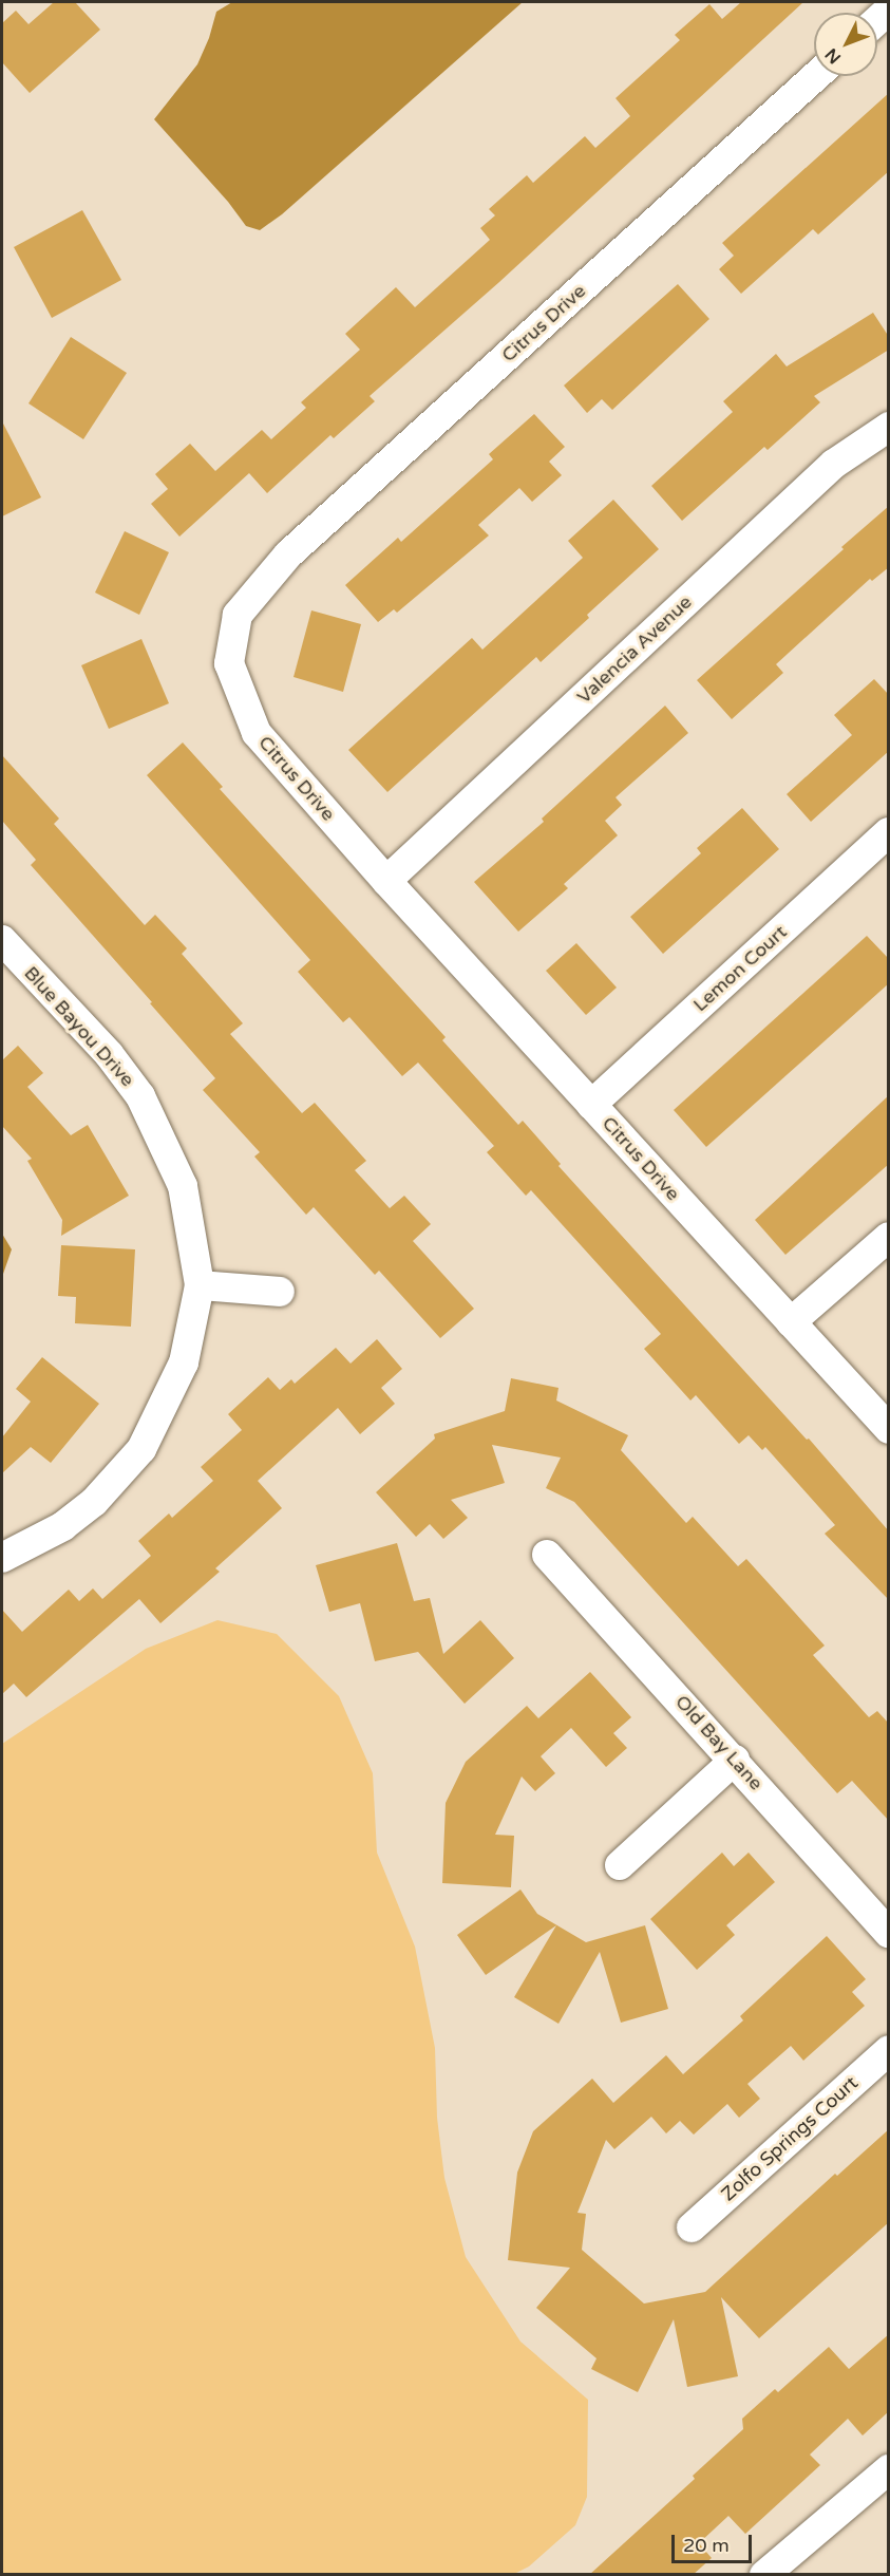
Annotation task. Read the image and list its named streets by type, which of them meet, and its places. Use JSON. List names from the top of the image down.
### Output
{
  "streets": {
    "street": [
      "Citrus Drive",
      "Valencia Avenue",
      "Lemon Court",
      "Blue Bayou Drive",
      "Old Bay Lane",
      "Zolfo Springs Court"
    ]
  },
  "crossings": [
    ["Citrus Drive", "Valencia Avenue"],
    ["Citrus Drive", "Lemon Court"]
  ],
  "scale_bar": "20 m",
  "north": "bottom left"
}
